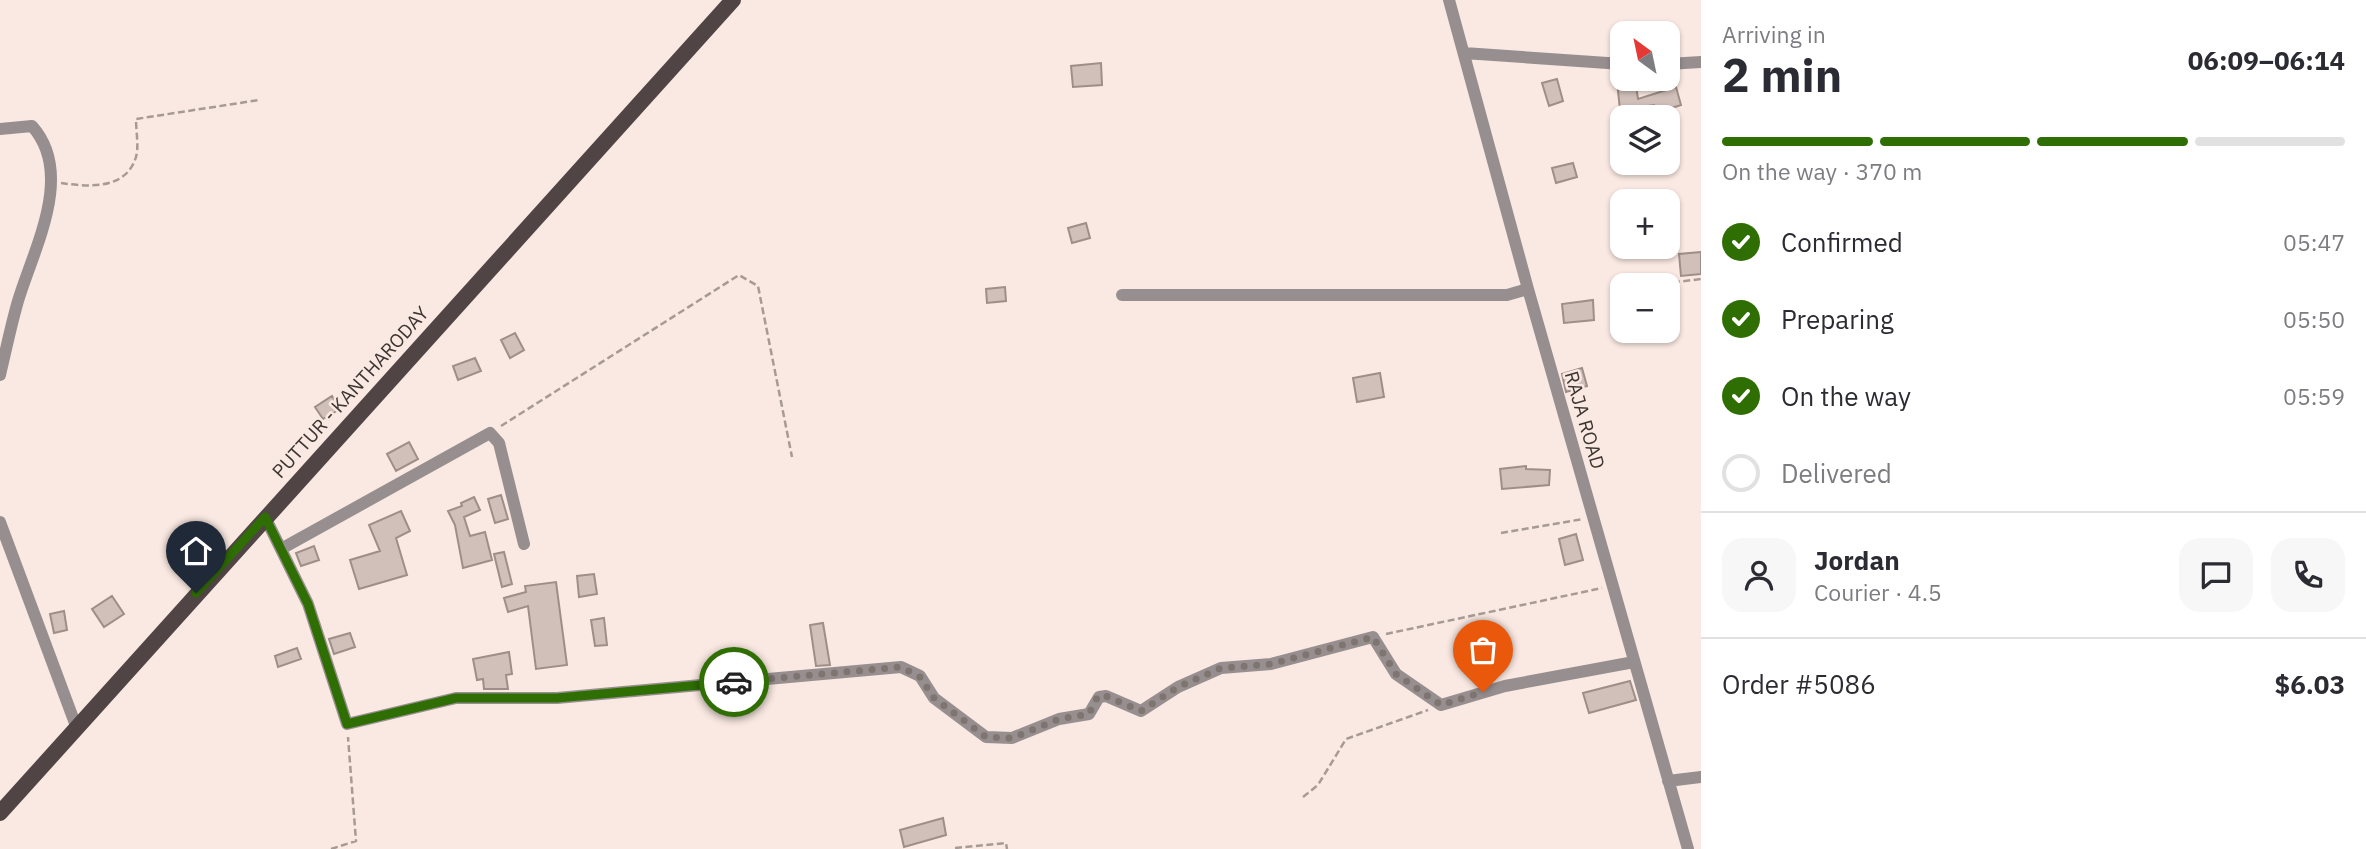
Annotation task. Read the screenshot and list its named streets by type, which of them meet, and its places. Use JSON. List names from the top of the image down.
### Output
{
  "streets": {
    "main road": ["PUTTUR - KANTHARODAY"],
    "street": ["RAJA ROAD"]
  },
  "north": "top left",
  "page": {
    "heading": ["2 min", "Arriving in", "06:09–06:14"],
    "panel": [
      "Jordan",
      "Courier · 4.5",
      "Order #5086",
      "$6.03"
    ],
    "map_buttons": ["+", "−"],
    "bar": "On the way · 370 m",
    "list": [
      ["Confirmed", "05:47"],
      ["Preparing", "05:50"],
      ["On the way", "05:59"],
      "Delivered"
    ]
  }
}
